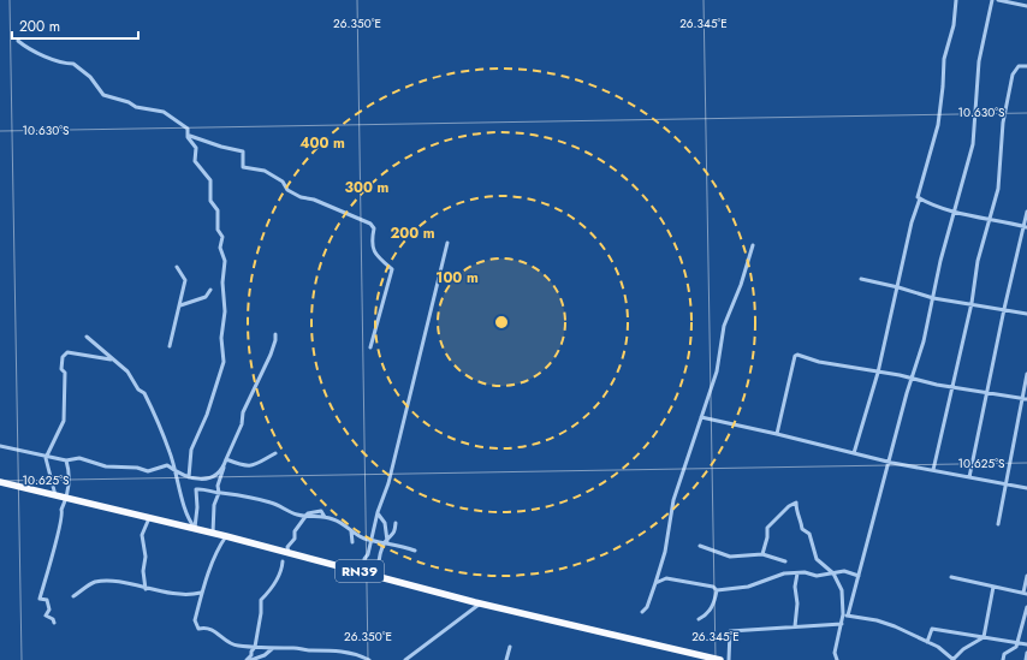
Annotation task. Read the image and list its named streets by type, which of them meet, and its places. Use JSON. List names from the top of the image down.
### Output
{
  "streets": {
    "highway": ["RN39"]
  },
  "scale_bar": "200 m",
  "coordinates": [
    "26.350°E",
    "26.345°E",
    "10.630°S",
    "10.625°S"
  ],
  "rings": [
    "400 m",
    "300 m",
    "200 m",
    "100 m"
  ]
}
